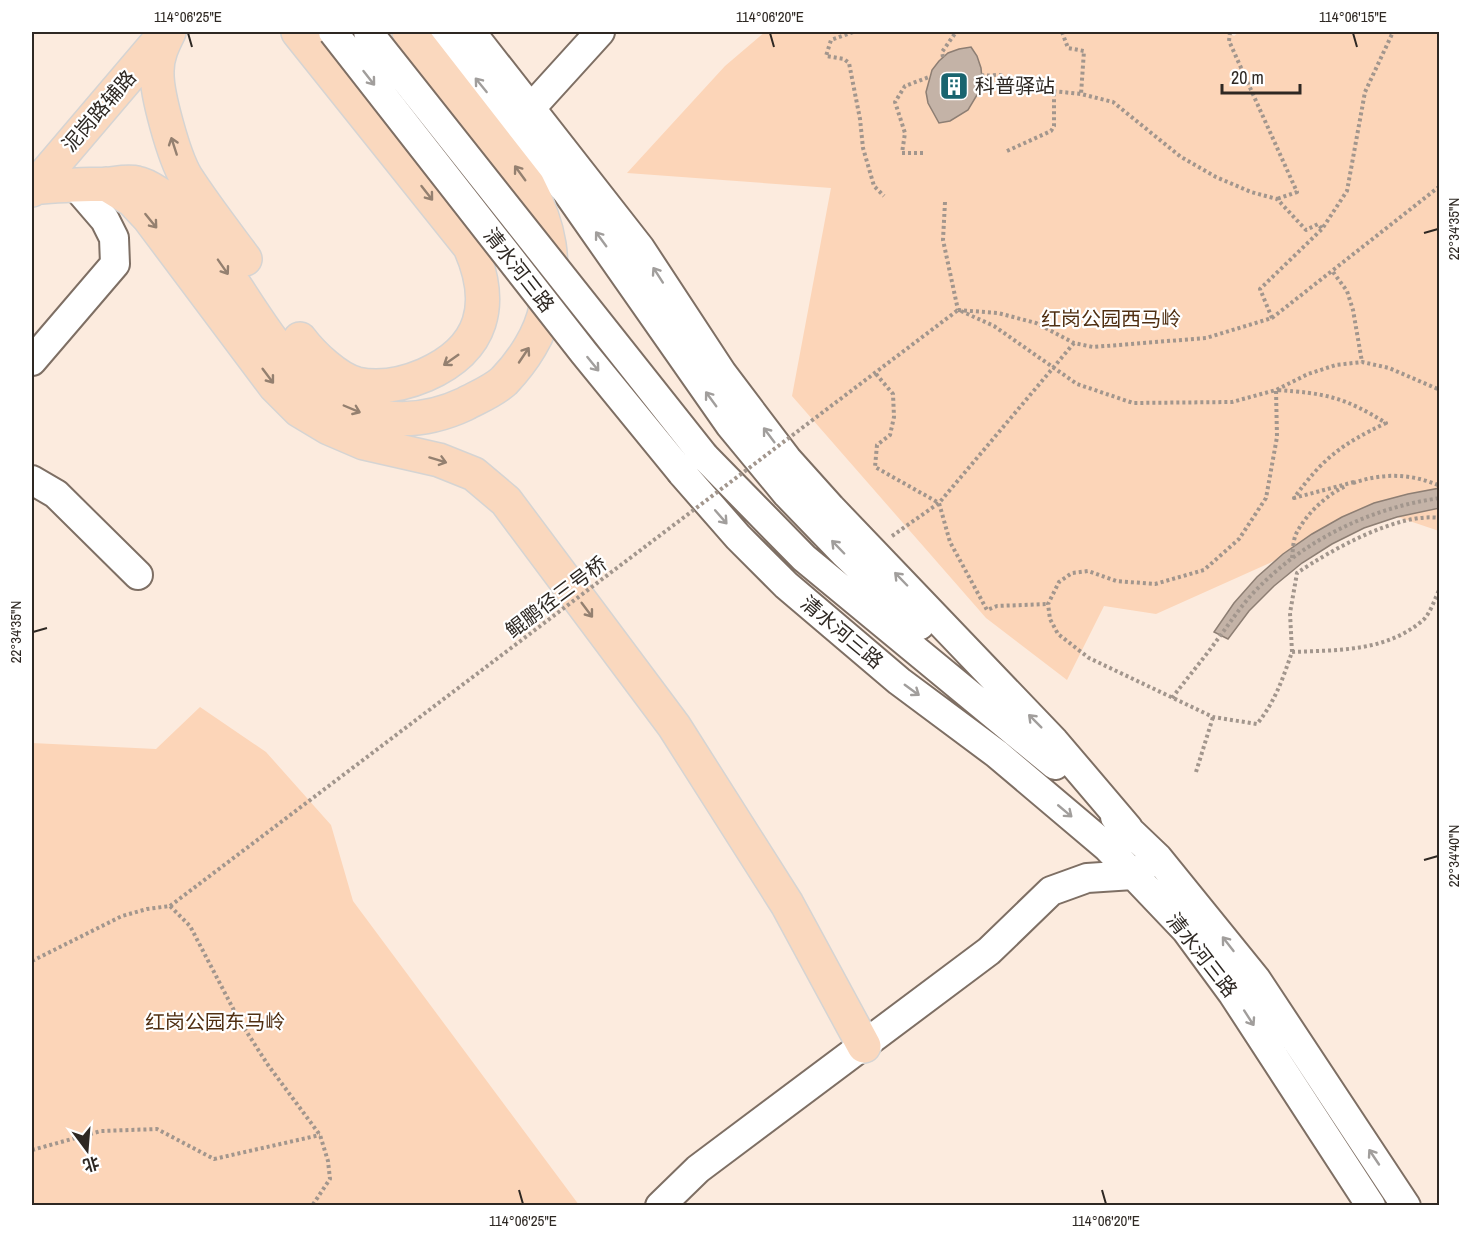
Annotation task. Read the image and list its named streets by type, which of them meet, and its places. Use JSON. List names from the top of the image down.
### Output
{
  "streets": {
    "main road": ["泥岗路辅路"],
    "street": ["清水河三路"],
    "path": ["鲲鹏径三号桥"]
  },
  "parks": ["红岗公园西马岭", "红岗公园东马岭"],
  "places": {
    "building": ["科普驿站"]
  },
  "scale_bar": "20 m",
  "north": "bottom",
  "coordinates": [
    "114°06'25\"E",
    "114°06'20\"E",
    "114°06'15\"E",
    "22°34'35\"N",
    "22°34'40\"N"
  ]
}
